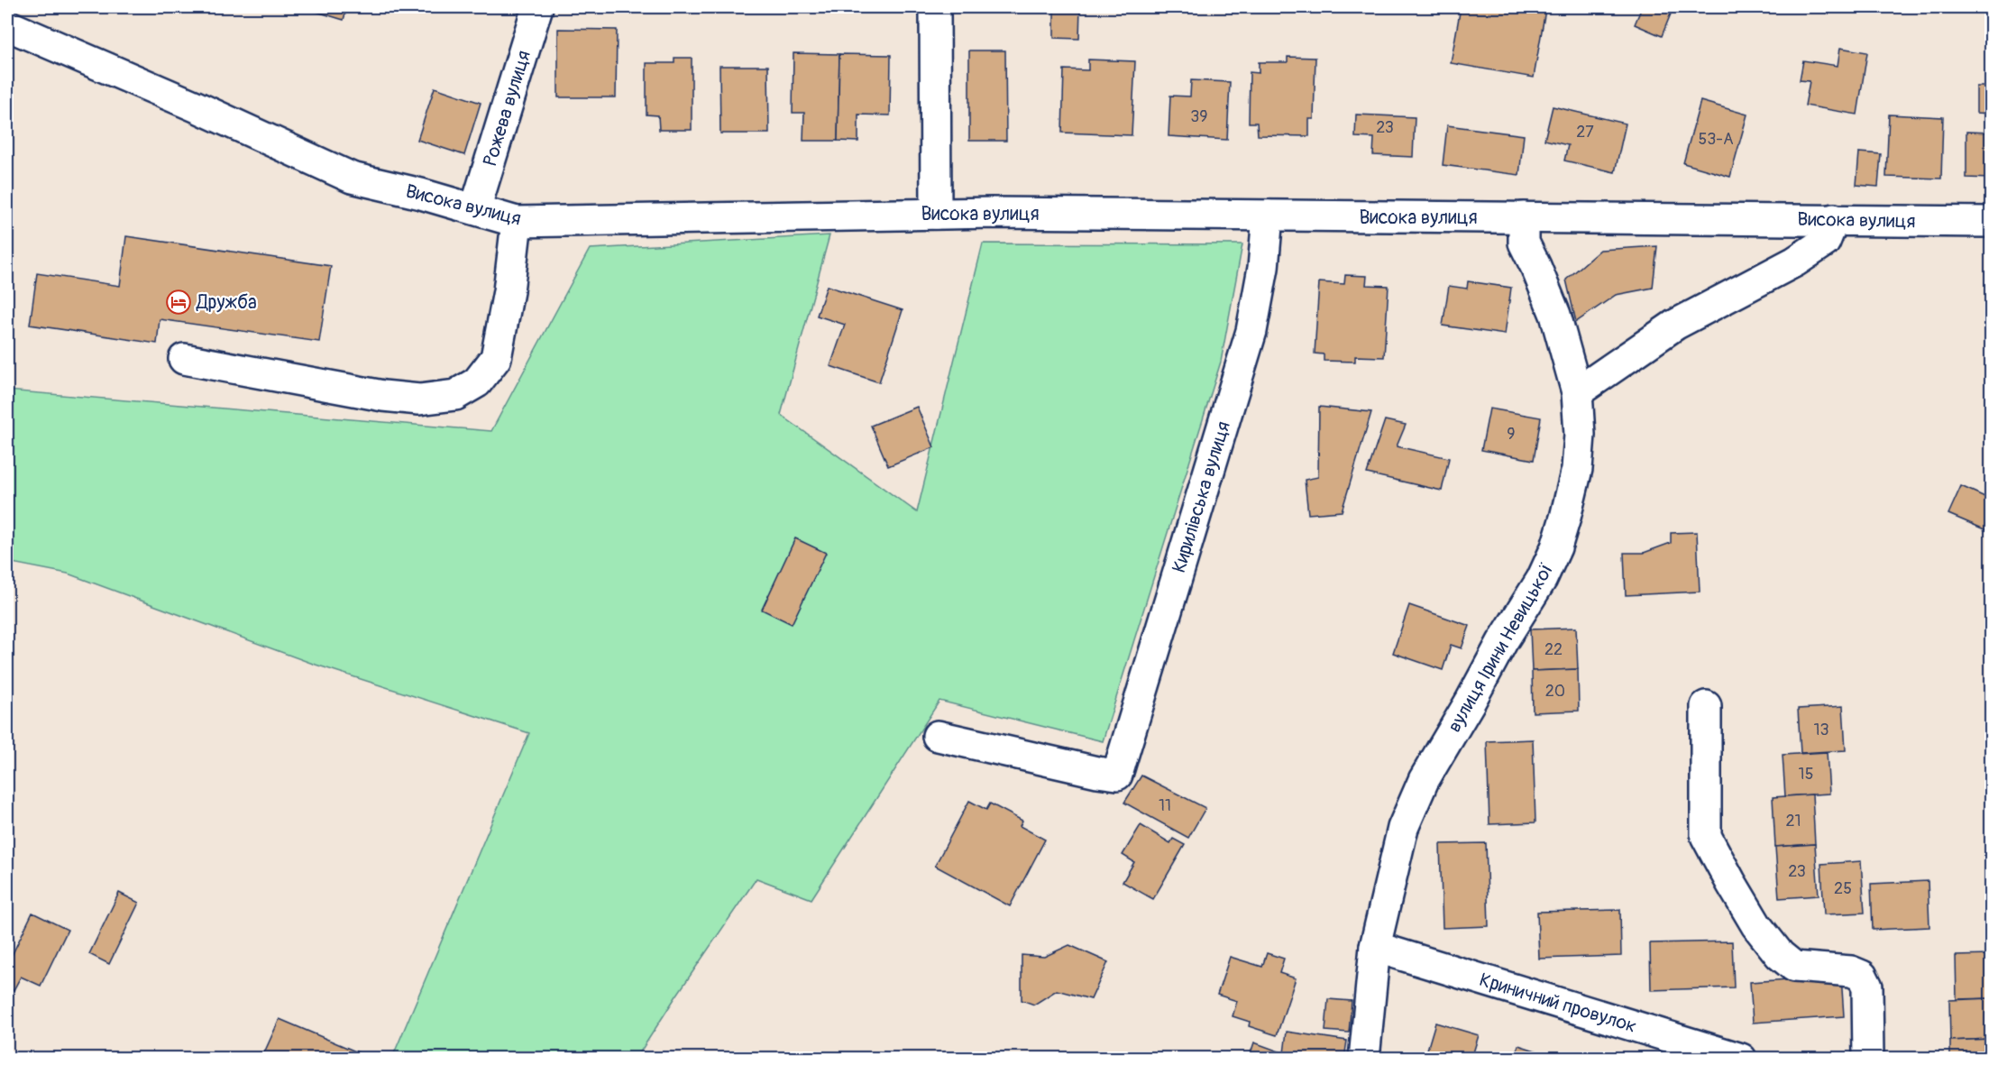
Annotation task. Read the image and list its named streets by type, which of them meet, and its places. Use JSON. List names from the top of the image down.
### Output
{
  "streets": {
    "street": [
      "Рожева вулиця",
      "Висока вулиця",
      "Кирилівська вулиця",
      "вулиця Ірини Невицької",
      "Криничний провулок"
    ]
  },
  "crossings": [
    ["Рожева вулиця", "Висока вулиця"],
    ["Висока вулиця", "Кирилівська вулиця"],
    ["Висока вулиця", "вулиця Ірини Невицької"],
    ["вулиця Ірини Невицької", "Криничний провулок"]
  ],
  "places": {
    "hotel": ["Дружба"]
  },
  "house_numbers": [
    "39",
    "23",
    "27",
    "53-А",
    "9",
    "22",
    "20",
    "13",
    "15",
    "11",
    "21",
    "23",
    "25"
  ]
}
